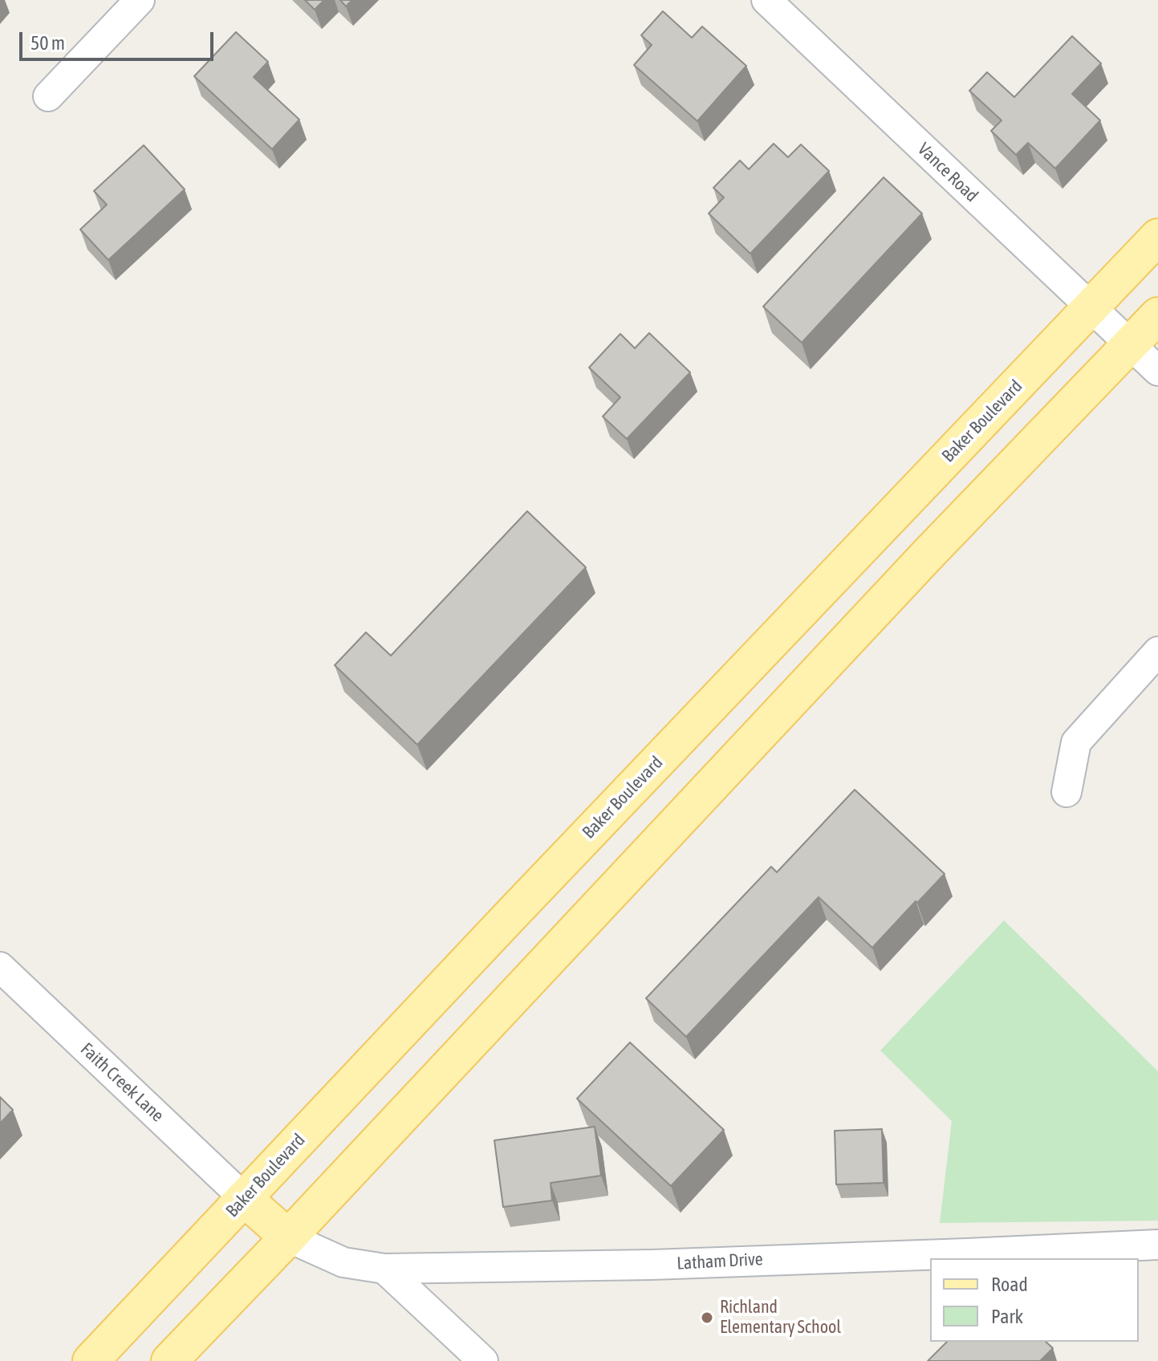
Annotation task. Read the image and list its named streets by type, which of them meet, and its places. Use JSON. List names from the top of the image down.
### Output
{
  "streets": {
    "main road": ["Baker Boulevard"],
    "street": ["Vance Road", "Faith Creek Lane", "Latham Drive"]
  },
  "crossings": [
    ["Vance Road", "Baker Boulevard"],
    ["Baker Boulevard", "Faith Creek Lane"]
  ],
  "places": ["Richland Elementary School"],
  "legend": ["Road", "Park"],
  "scale_bar": "50 m"
}
